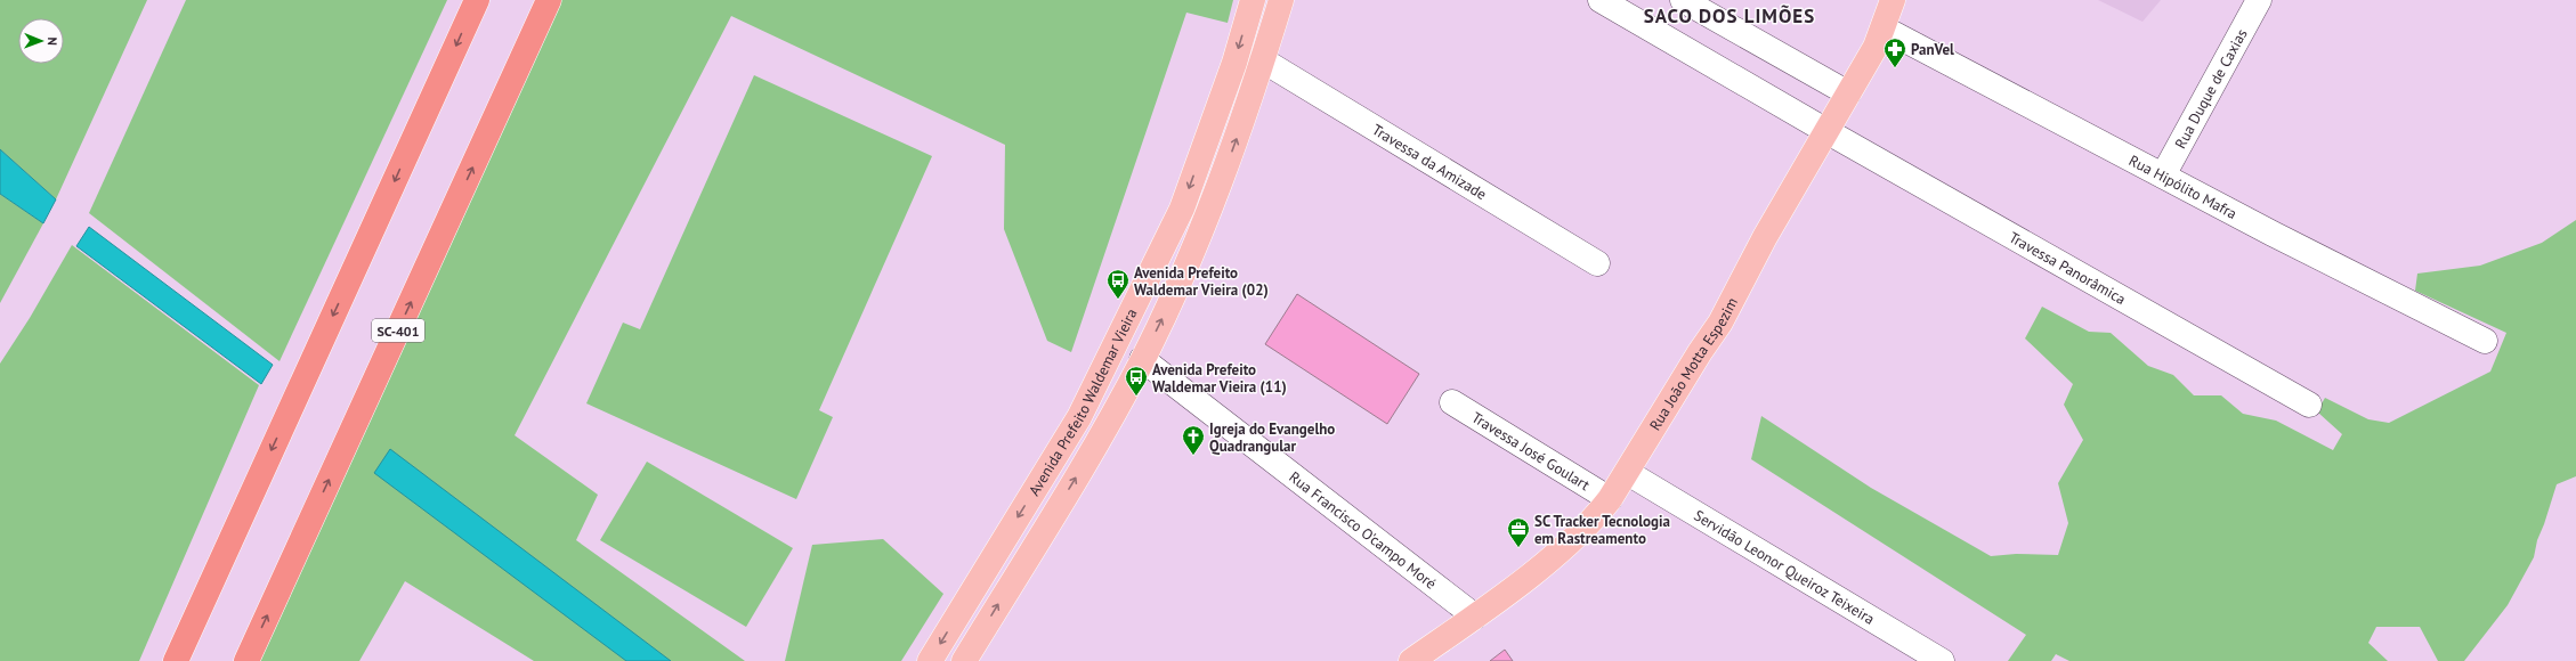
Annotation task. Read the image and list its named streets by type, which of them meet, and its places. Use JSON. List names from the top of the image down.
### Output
{
  "streets": {
    "highway": ["SC-401"],
    "main road": ["Rua João Motta Espezim", "Avenida Prefeito Waldemar Vieira"],
    "street": [
      "Rua Duque de Caxias",
      "Travessa da Amizade",
      "Rua Hipólito Mafra",
      "Travessa Panorâmica",
      "Travessa José Goulart",
      "Rua Francisco O'campo Moré",
      "Servidão Leonor Queiroz Teixeira"
    ]
  },
  "crossings": [
    ["Rua Duque de Caxias", "Rua Hipólito Mafra"],
    ["Travessa da Amizade", "Avenida Prefeito Waldemar Vieira"],
    ["Rua Hipólito Mafra", "Rua João Motta Espezim"],
    ["Travessa Panorâmica", "Rua João Motta Espezim"],
    ["Rua João Motta Espezim", "Travessa José Goulart"],
    ["Rua João Motta Espezim", "Rua Francisco O'campo Moré"],
    ["Rua João Motta Espezim", "Servidão Leonor Queiroz Teixeira"],
    ["Avenida Prefeito Waldemar Vieira", "Rua Francisco O'campo Moré"]
  ],
  "districts": ["SACO DOS LIMÕES"],
  "places": {
    "pharmacy": ["PanVel"],
    "bus stop": ["Avenida Prefeito Waldemar Vieira (02)", "Avenida Prefeito Waldemar Vieira (11)"],
    "church": ["Igreja do Evangelho Quadrangular"],
    "office": ["SC Tracker Tecnologia em Rastreamento"]
  },
  "north": "right"
}
